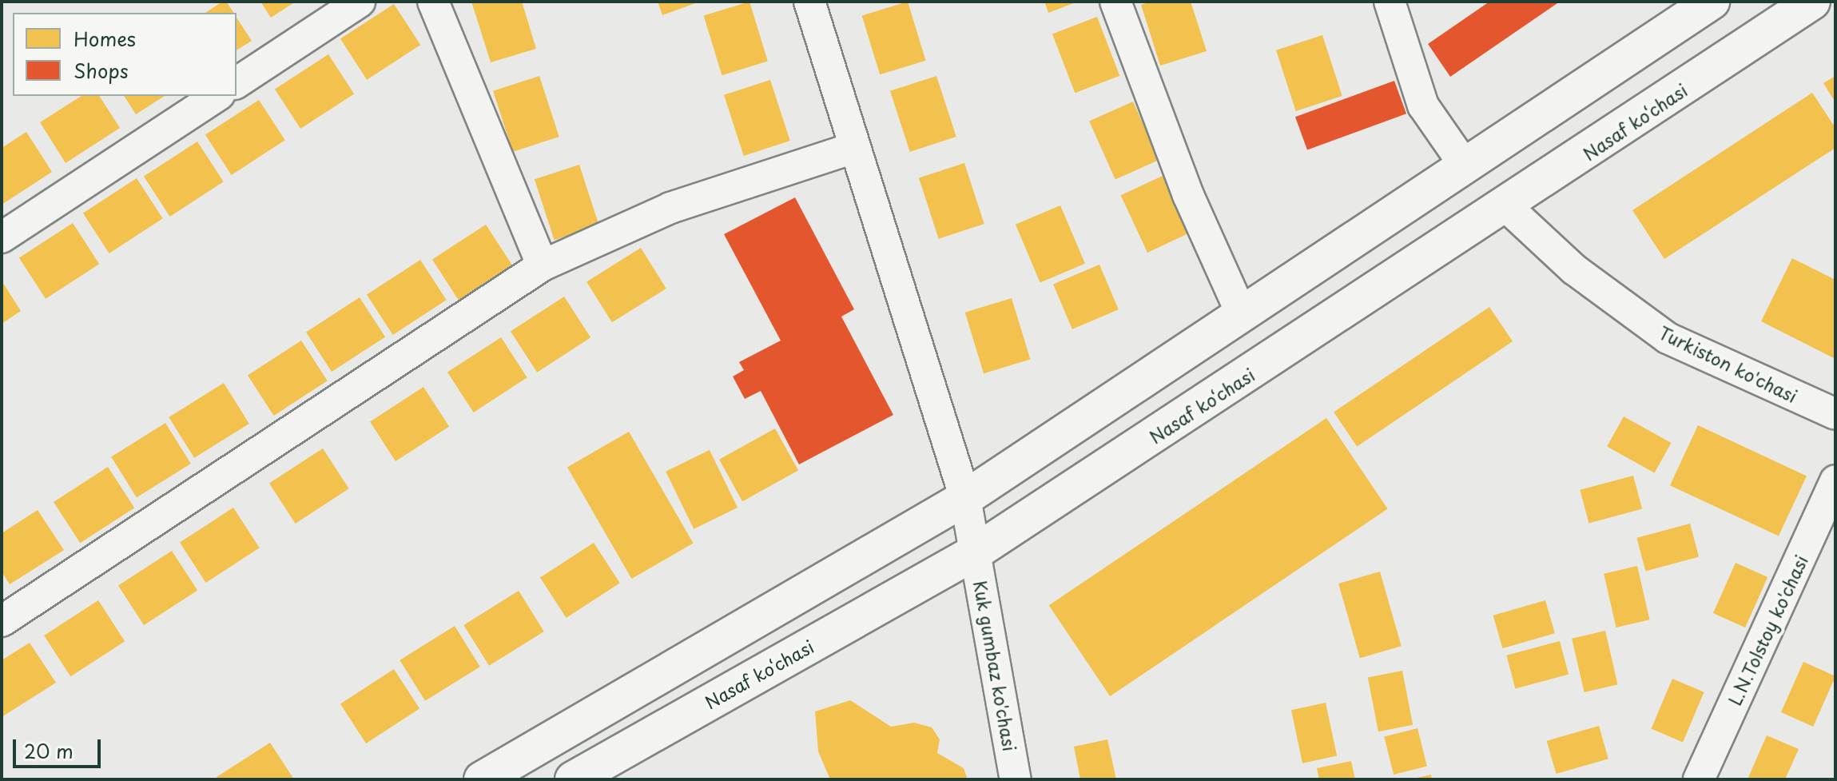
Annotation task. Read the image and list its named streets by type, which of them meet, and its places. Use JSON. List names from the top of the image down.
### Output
{
  "streets": {
    "main road": ["Nasaf ko‘chasi"],
    "street": ["Turkiston ko'chasi", "L.N.Tolstoy ko'chasi", "Kuk gumbaz ko'chasi"]
  },
  "crossings": [
    ["Nasaf ko‘chasi", "Turkiston ko'chasi"],
    ["Nasaf ko‘chasi", "Kuk gumbaz ko'chasi"]
  ],
  "legend": ["Homes", "Shops"],
  "scale_bar": "20 m"
}
